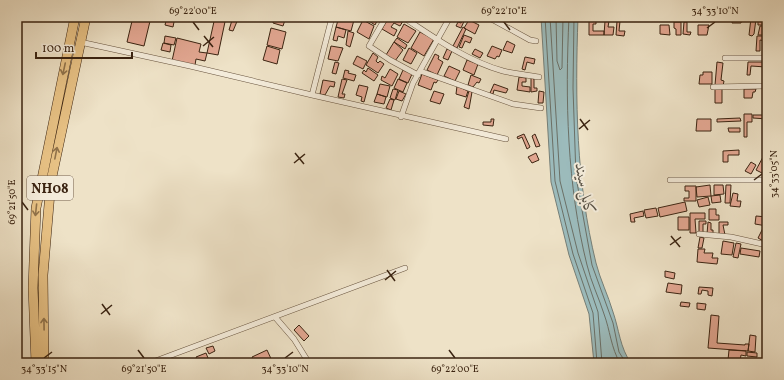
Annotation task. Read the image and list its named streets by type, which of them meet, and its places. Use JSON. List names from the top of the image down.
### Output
{
  "streets": {
    "highway": ["NH08"]
  },
  "water": ["کابل سيند"],
  "scale_bar": "100 m",
  "coordinates": [
    "69°22'00\"E",
    "69°22'10\"E",
    "34°33'10\"N",
    "34°33'05\"N",
    "69°21'50\"E",
    "34°33'15\"N"
  ]
}
